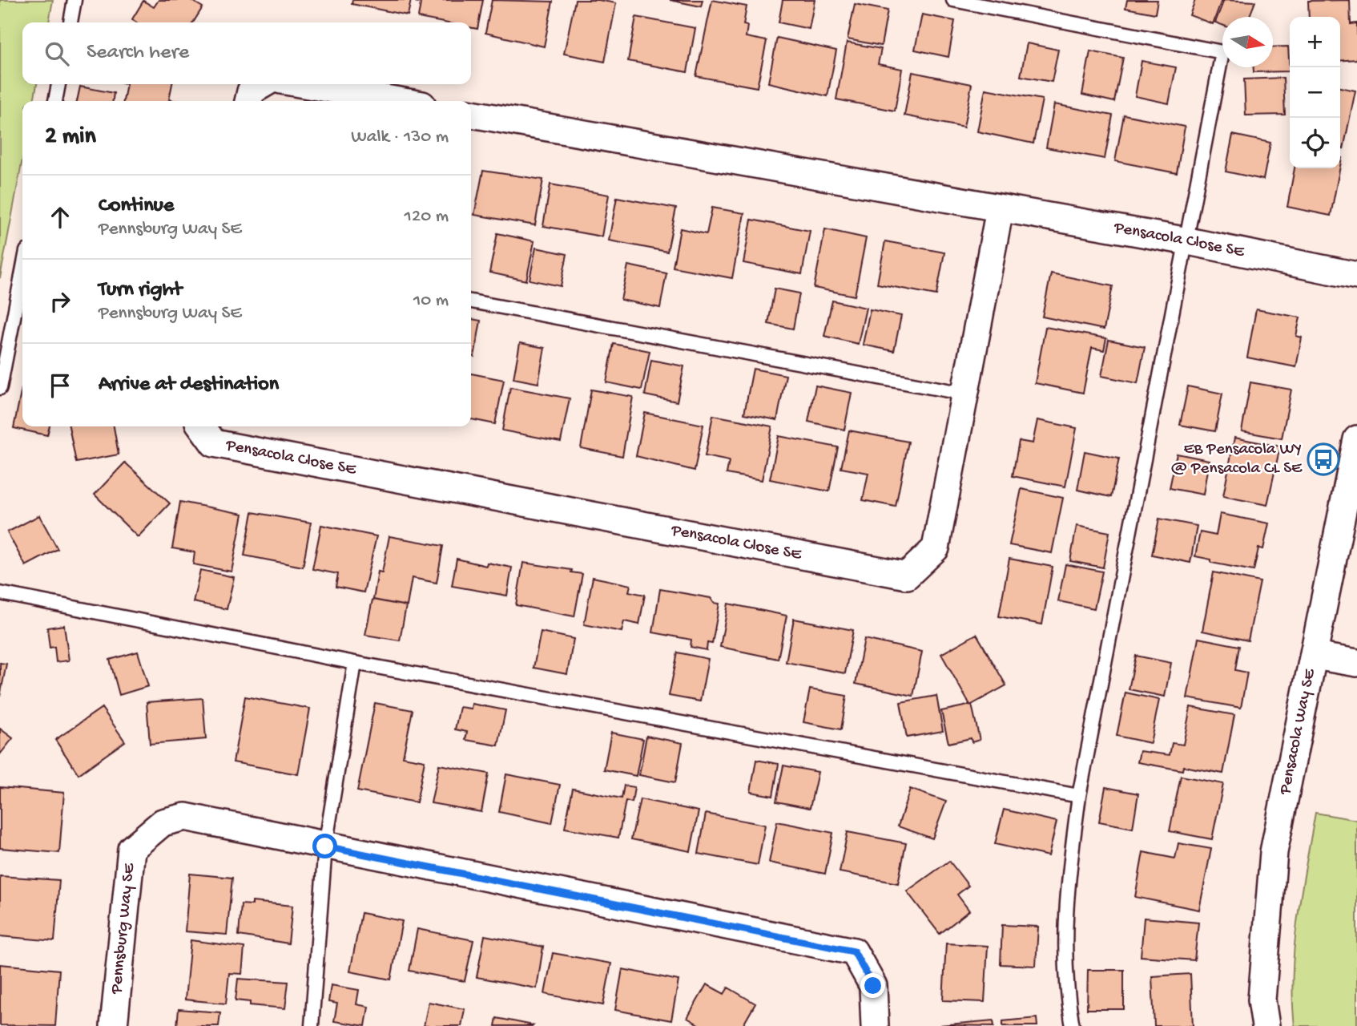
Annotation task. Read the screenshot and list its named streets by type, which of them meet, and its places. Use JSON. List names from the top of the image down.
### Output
{
  "streets": {
    "street": ["Pensacola Close SE", "Pensacola Way SE", "Pennsburg Way SE"]
  },
  "places": {
    "bus stop": ["EB Pensacola WY @ Pensacola CL SE"]
  },
  "north": "right",
  "page": {
    "map_buttons": ["+", "−"],
    "search": "Search here",
    "heading": ["2 min", "Walk · 130 m"],
    "list": [
      ["Continue", "Pennsburg Way SE", "120 m"],
      ["Turn right", "Pennsburg Way SE", "10 m"],
      "Arrive at destination"
    ]
  }
}
